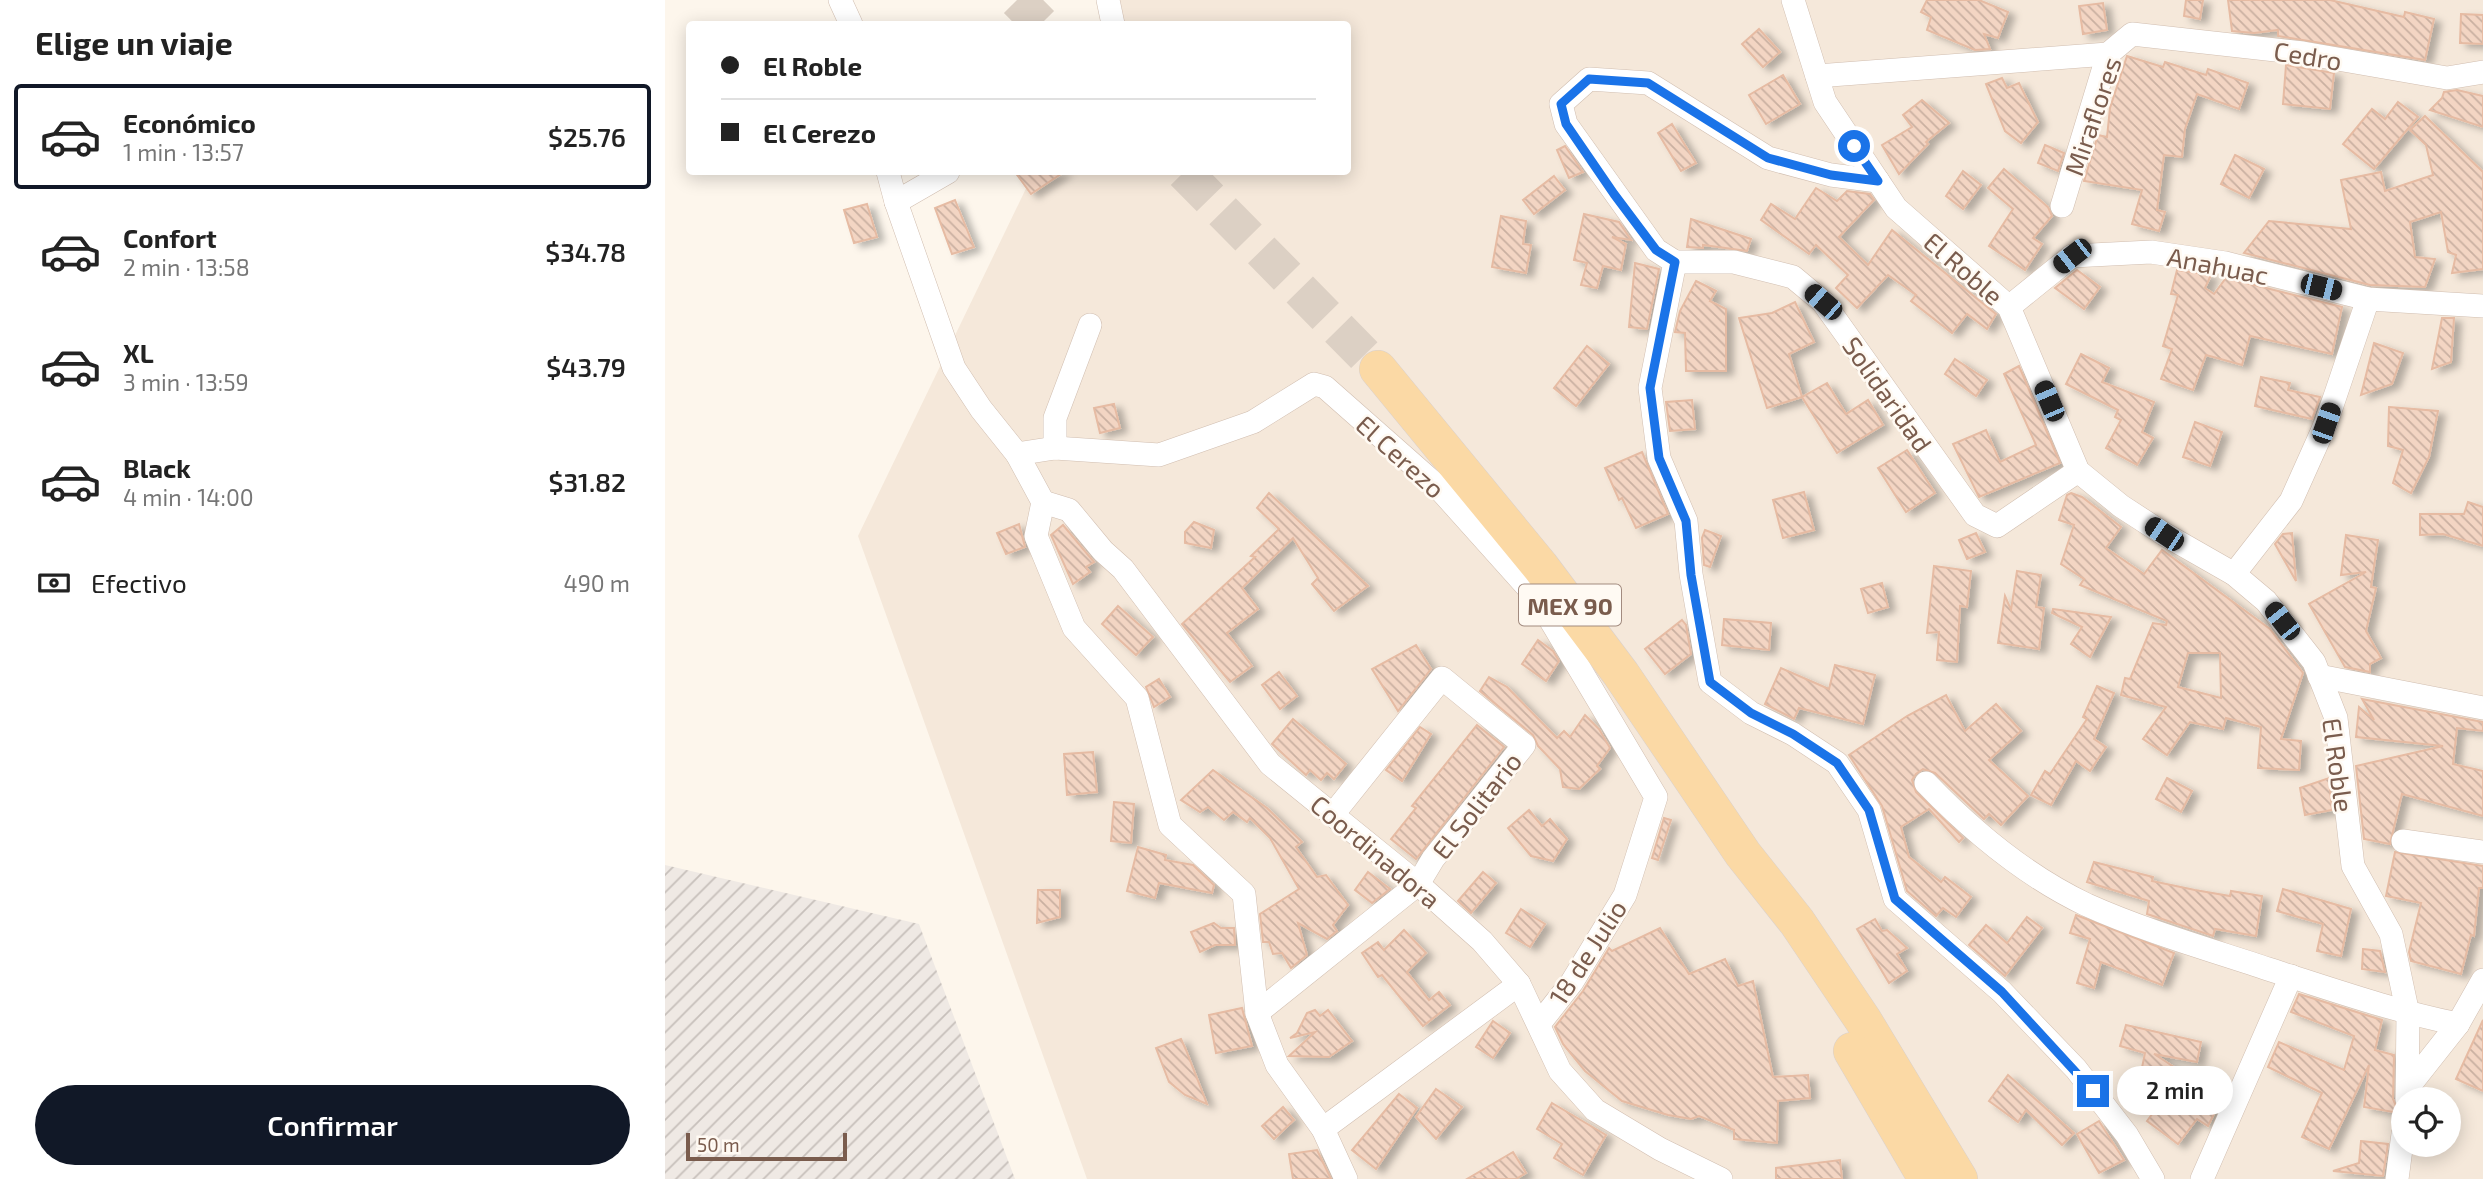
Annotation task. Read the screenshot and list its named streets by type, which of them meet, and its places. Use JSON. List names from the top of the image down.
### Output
{
  "streets": {
    "main road": ["MEX 90"],
    "street": [
      "Cedro",
      "Miraflores",
      "Anahuac",
      "El Roble",
      "Solidaridad",
      "El Cerezo",
      "El Solitario",
      "Coordinadora",
      "18 de Julio"
    ]
  },
  "crossings": [
    ["Cedro", "Miraflores"],
    ["Anahuac", "El Roble"],
    ["El Roble", "Solidaridad"],
    ["El Cerezo", "18 de Julio"],
    ["El Solitario", "Coordinadora"],
    ["Coordinadora", "18 de Julio"]
  ],
  "scale_bar": "50 m",
  "page": {
    "heading": "Elige un viaje",
    "banner": ["El Roble", "El Cerezo"],
    "list": [
      {
        "name": "Económico",
        "note": "1 min · 13:57",
        "value": "$25.76"
      },
      {
        "name": "Confort",
        "note": "2 min · 13:58",
        "value": "$34.78"
      },
      {
        "name": "XL",
        "note": "3 min · 13:59",
        "value": "$43.79"
      },
      {
        "name": "Black",
        "note": "4 min · 14:00",
        "value": "$31.82"
      }
    ],
    "pay": ["Efectivo", "490 m"],
    "bubble": "2 min",
    "buttons": "Confirmar",
    "scale": "50 m"
  }
}
